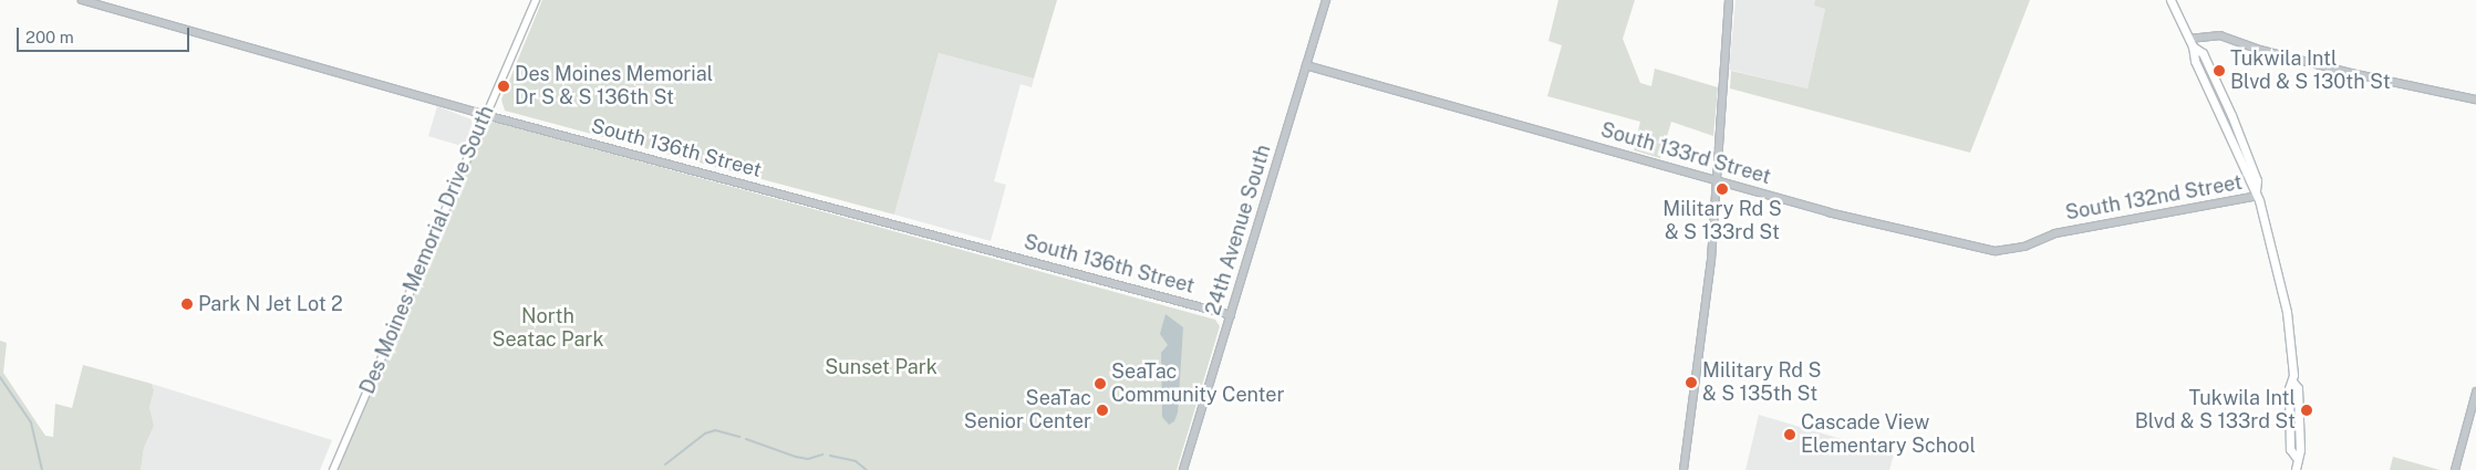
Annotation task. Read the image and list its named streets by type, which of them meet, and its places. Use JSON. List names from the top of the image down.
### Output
{
  "streets": {
    "main road": ["Des Moines Memorial Drive South"],
    "street": [
      "South 136th Street",
      "South 133rd Street",
      "South 132nd Street",
      "24th Avenue South"
    ]
  },
  "crossings": [
    ["South 136th Street", "24th Avenue South"],
    ["South 136th Street", "Des Moines Memorial Drive South"],
    ["South 133rd Street", "South 132nd Street"],
    ["South 133rd Street", "24th Avenue South"]
  ],
  "parks": ["North Seatac Park", "Sunset Park"],
  "places": [
    "Tukwila Intl Blvd & S 130th St",
    "Des Moines Memorial Dr S & S 136th St",
    "Military Rd S & S 133rd St",
    "Park N Jet Lot 2",
    "Military Rd S & S 135th St",
    "SeaTac Community Center",
    "SeaTac Senior Center",
    "Tukwila Intl Blvd & S 133rd St",
    "Cascade View Elementary School"
  ],
  "scale_bar": "200 m"
}
